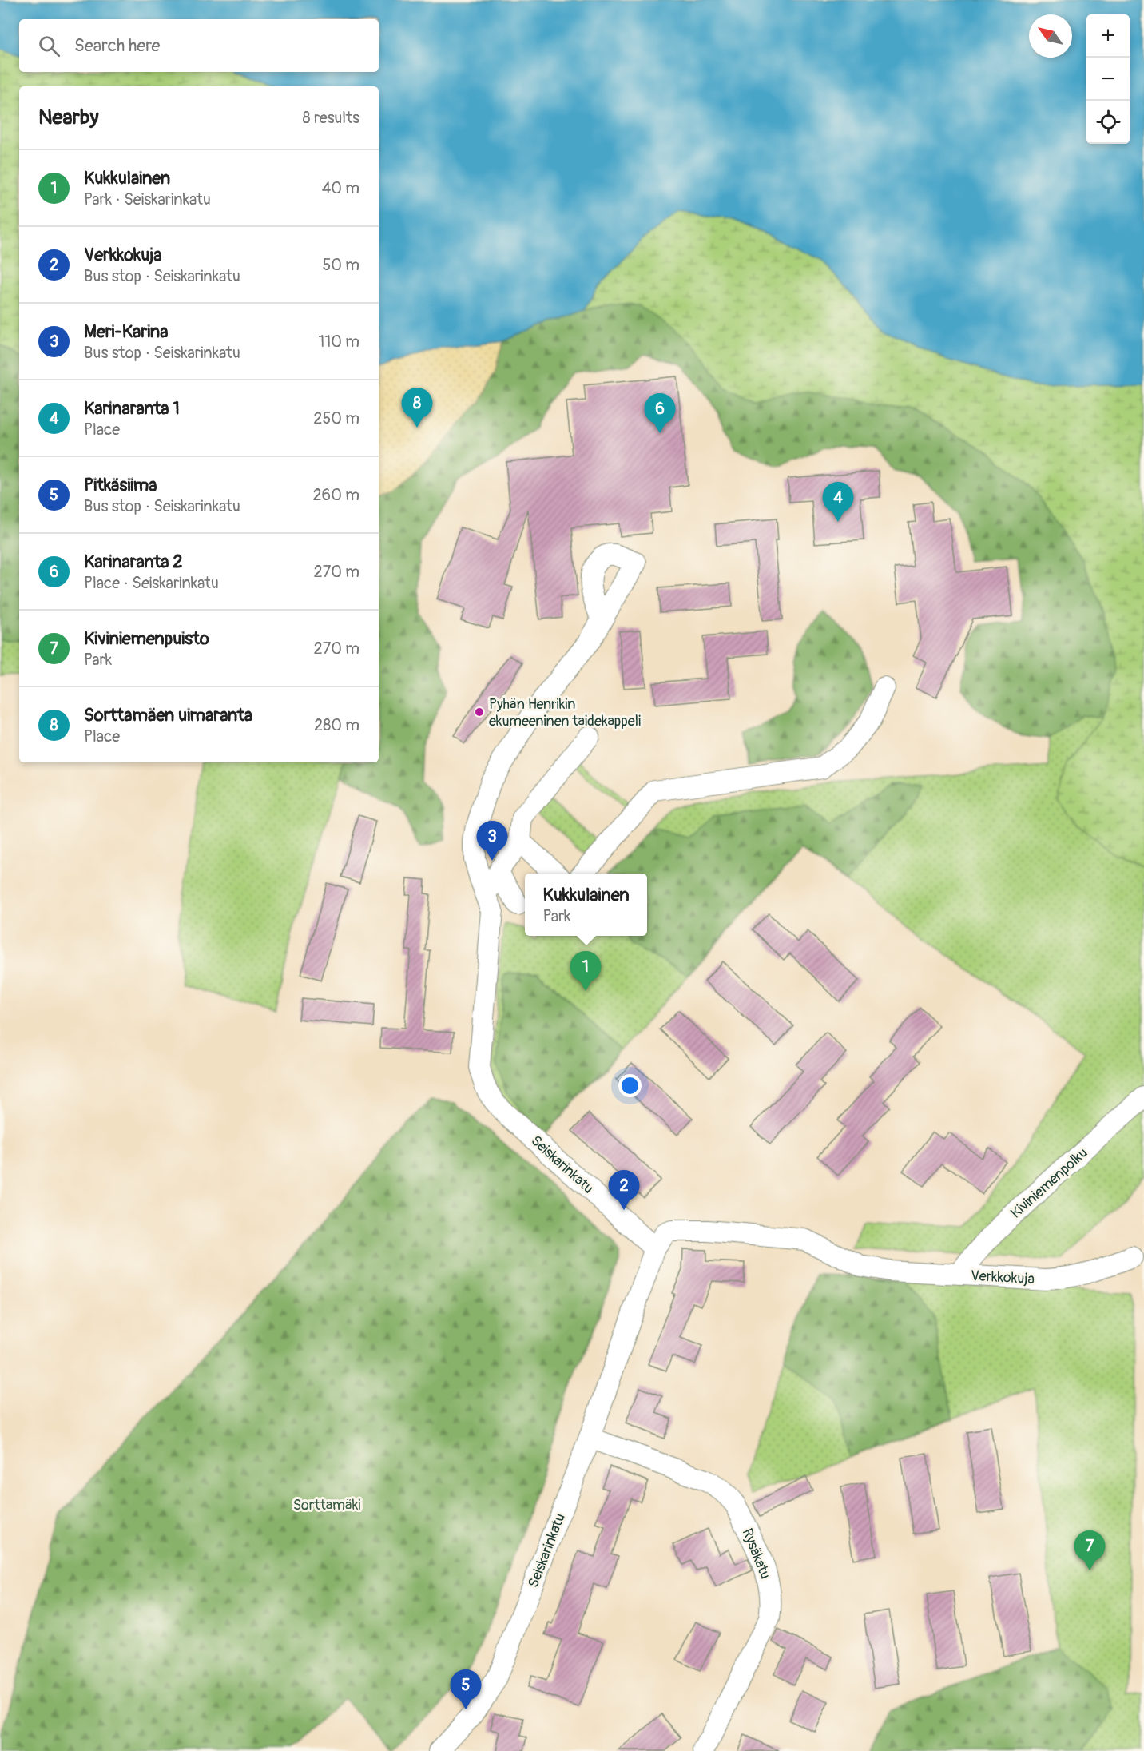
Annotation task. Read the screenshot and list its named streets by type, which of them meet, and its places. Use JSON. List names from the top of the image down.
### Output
{
  "streets": {
    "street": [
      "Seiskarinkatu",
      "Kiviniemenpolku",
      "Verkkokuja",
      "Rysäkatu"
    ]
  },
  "crossings": [
    ["Seiskarinkatu", "Verkkokuja"],
    ["Seiskarinkatu", "Rysäkatu"],
    ["Kiviniemenpolku", "Verkkokuja"]
  ],
  "parks": ["Sorttamäki"],
  "places": ["Pyhän Henrikin ekumeeninen taidekappeli"],
  "north": "top left",
  "page": {
    "map_buttons": ["+", "−"],
    "search": "Search here",
    "heading": ["Nearby", "8 results"],
    "list": [
      {
        "mark": "1",
        "name": "Kukkulainen",
        "note": "Park · Seiskarinkatu",
        "value": "40 m"
      },
      {
        "mark": "2",
        "name": "Verkkokuja",
        "note": "Bus stop · Seiskarinkatu",
        "value": "50 m"
      },
      {
        "mark": "3",
        "name": "Meri-Karina",
        "note": "Bus stop · Seiskarinkatu",
        "value": "110 m"
      },
      {
        "mark": "4",
        "name": "Karinaranta 1",
        "note": "Place",
        "value": "250 m"
      },
      {
        "mark": "5",
        "name": "Pitkäsiima",
        "note": "Bus stop · Seiskarinkatu",
        "value": "260 m"
      },
      {
        "mark": "6",
        "name": "Karinaranta 2",
        "note": "Place · Seiskarinkatu",
        "value": "270 m"
      },
      {
        "mark": "7",
        "name": "Kiviniemenpuisto",
        "note": "Park",
        "value": "270 m"
      },
      {
        "mark": "8",
        "name": "Sorttamäen uimaranta",
        "note": "Place",
        "value": "280 m"
      }
    ],
    "pins": [
      "8",
      "6",
      "4",
      "3",
      "1",
      "2",
      "7",
      "5"
    ],
    "popup": ["Kukkulainen", "Park"]
  }
}
